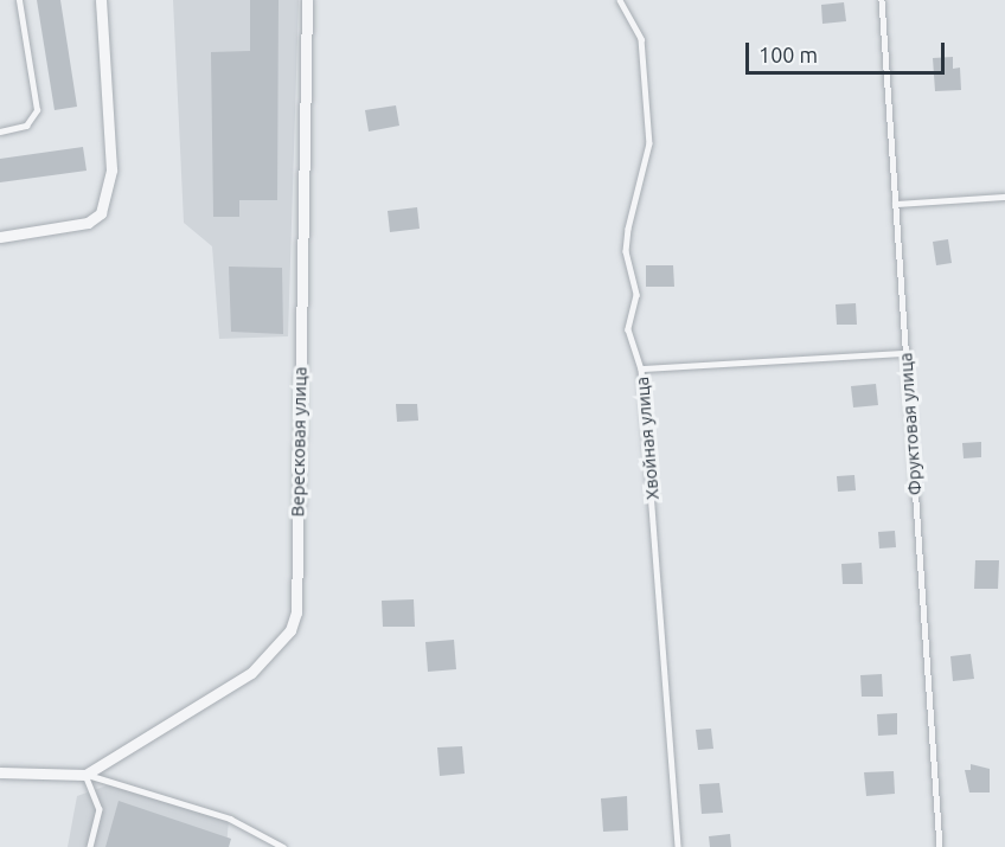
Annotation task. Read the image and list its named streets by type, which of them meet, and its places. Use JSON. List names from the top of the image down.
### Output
{
  "streets": {
    "street": ["Вересковая улица"],
    "lane": ["Фруктовая улица", "Хвойная улица"]
  },
  "scale_bar": "100 m"
}
